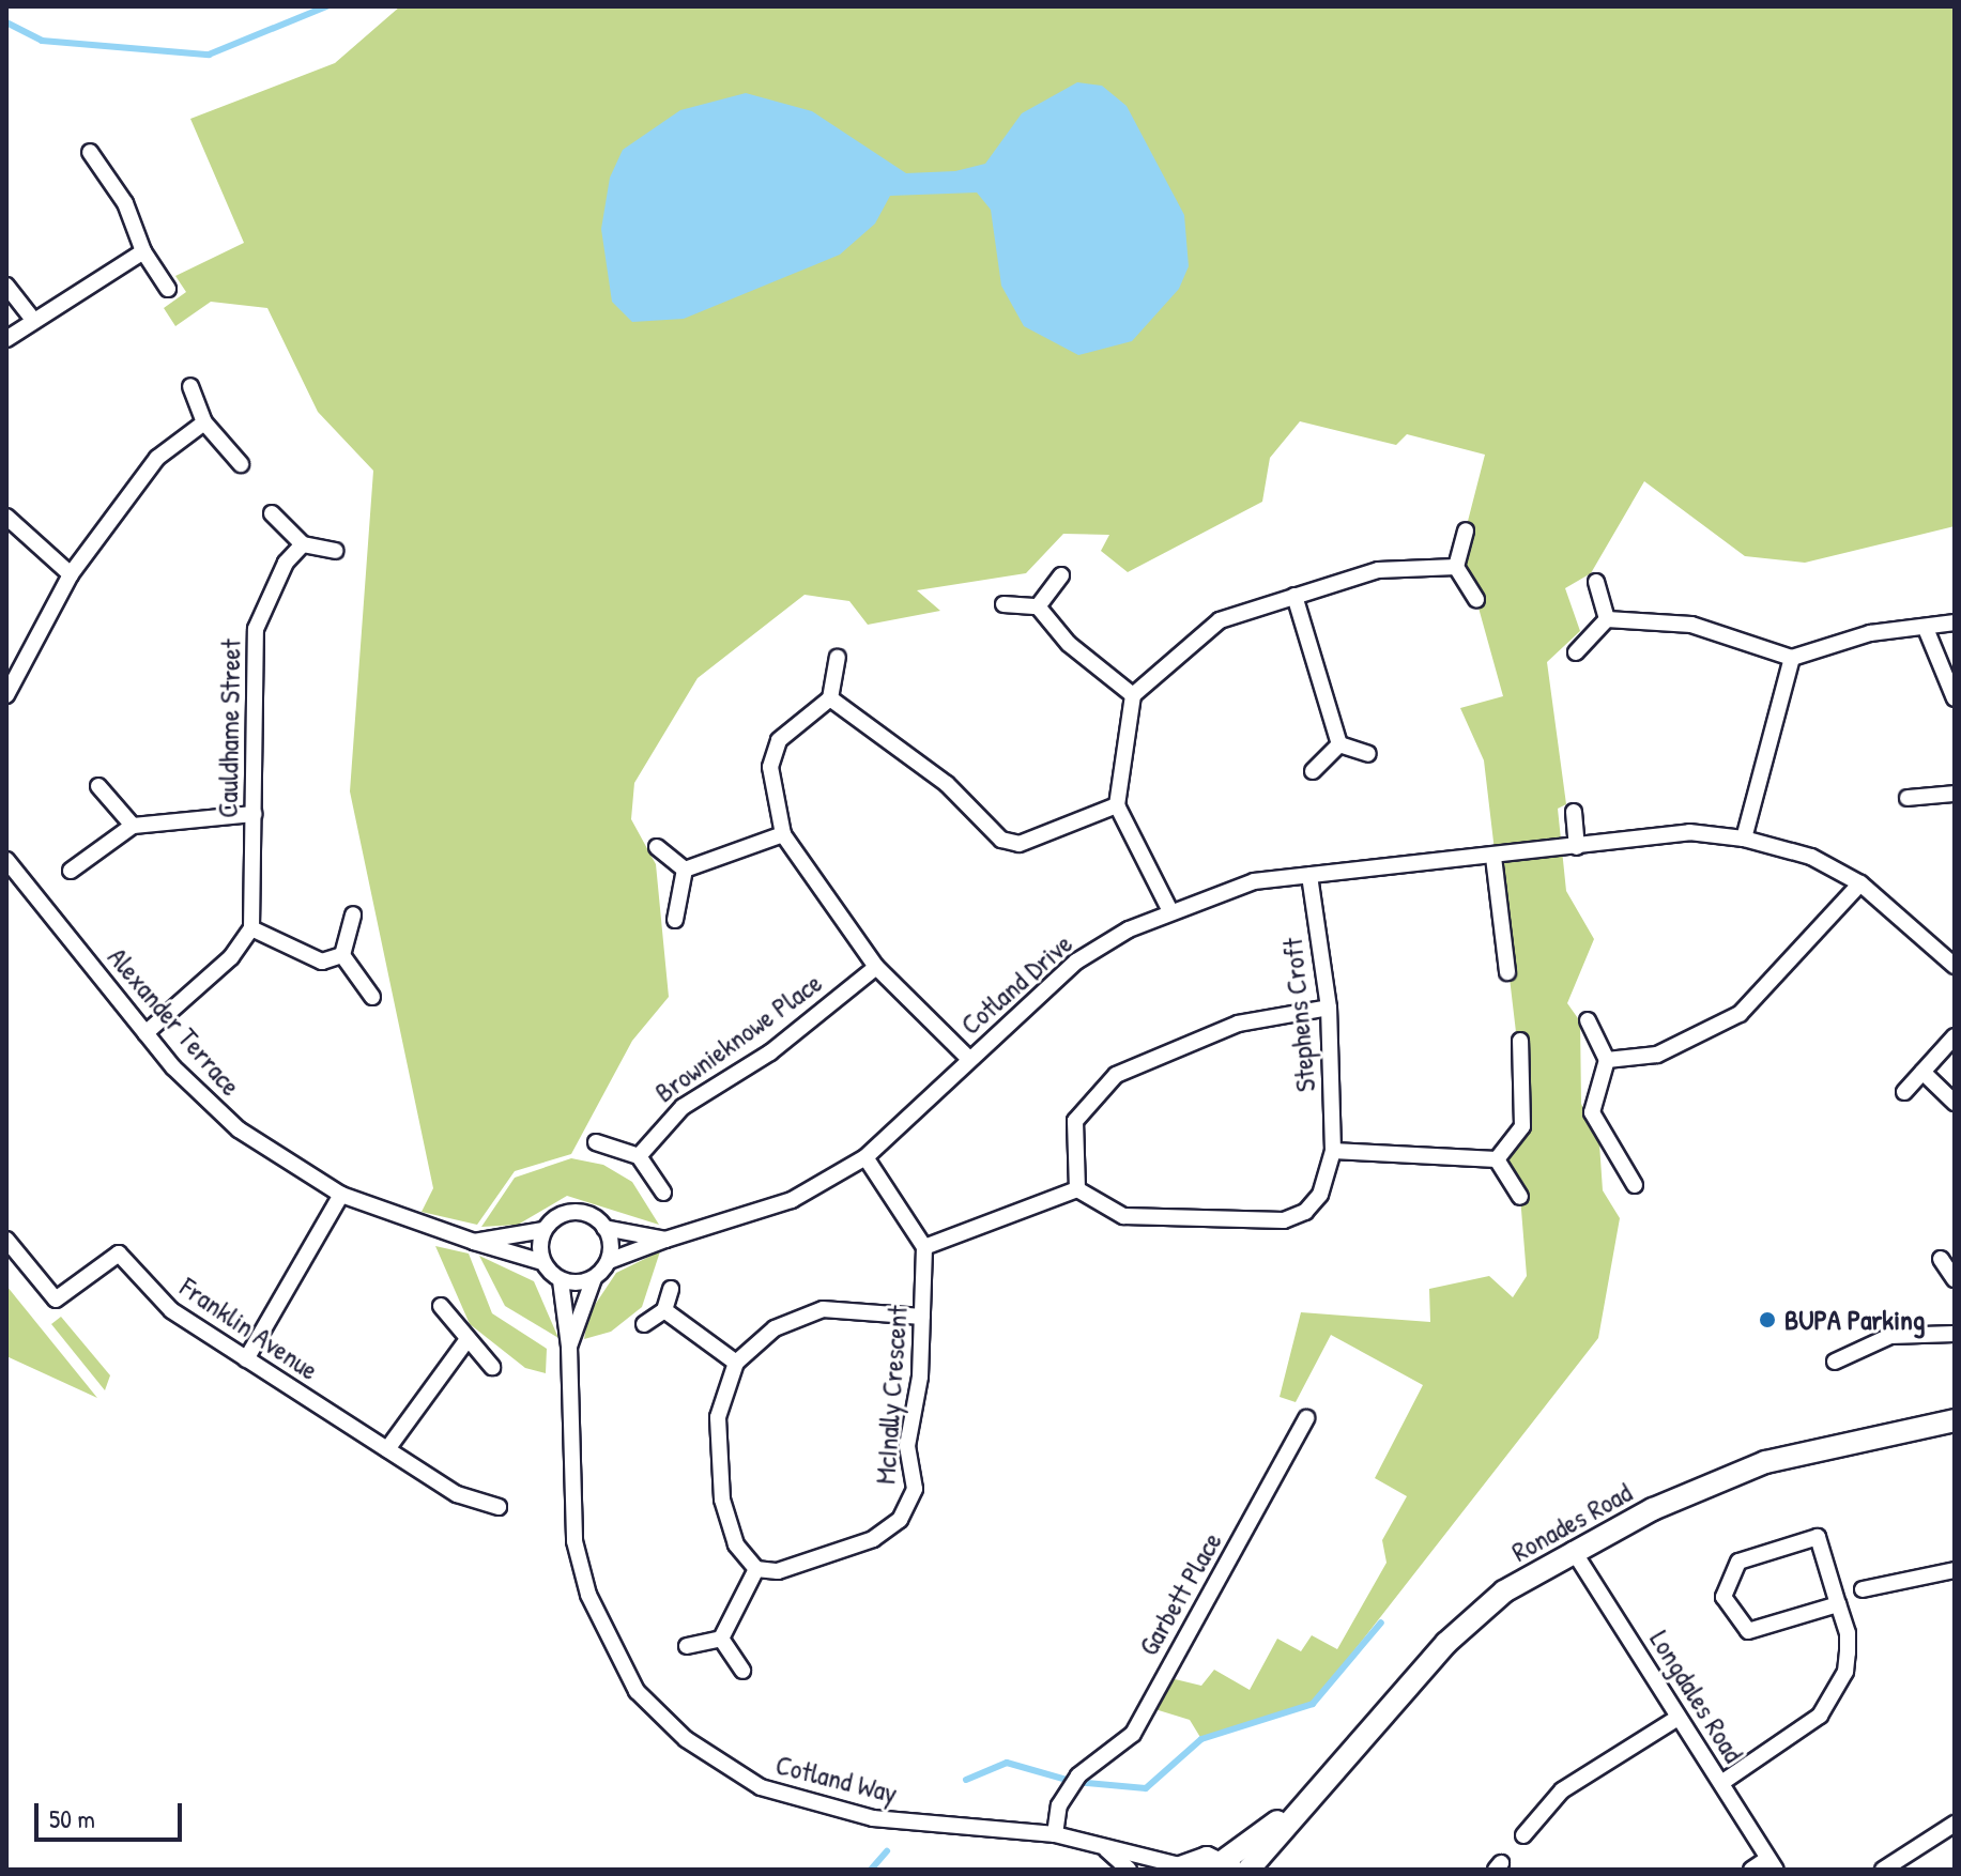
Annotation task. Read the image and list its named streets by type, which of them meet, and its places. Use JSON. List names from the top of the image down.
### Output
{
  "streets": {
    "main road": ["Ronades Road"],
    "street": [
      "Cauldhame Street",
      "Cotland Drive",
      "Stephens Croft",
      "Alexander Terrace",
      "Brownieknowe Place",
      "Franklin Avenue",
      "McInally Crescent",
      "Garbett Place",
      "Longdales Road",
      "Cotland Way"
    ]
  },
  "crossings": [
    ["Cotland Drive", "Stephens Croft"],
    ["Cotland Drive", "Alexander Terrace"],
    ["Cotland Drive", "Cotland Way"],
    ["Ronades Road", "Longdales Road"],
    ["Garbett Place", "Cotland Way"]
  ],
  "places": ["BUPA Parking"],
  "scale_bar": "50 m"
}
